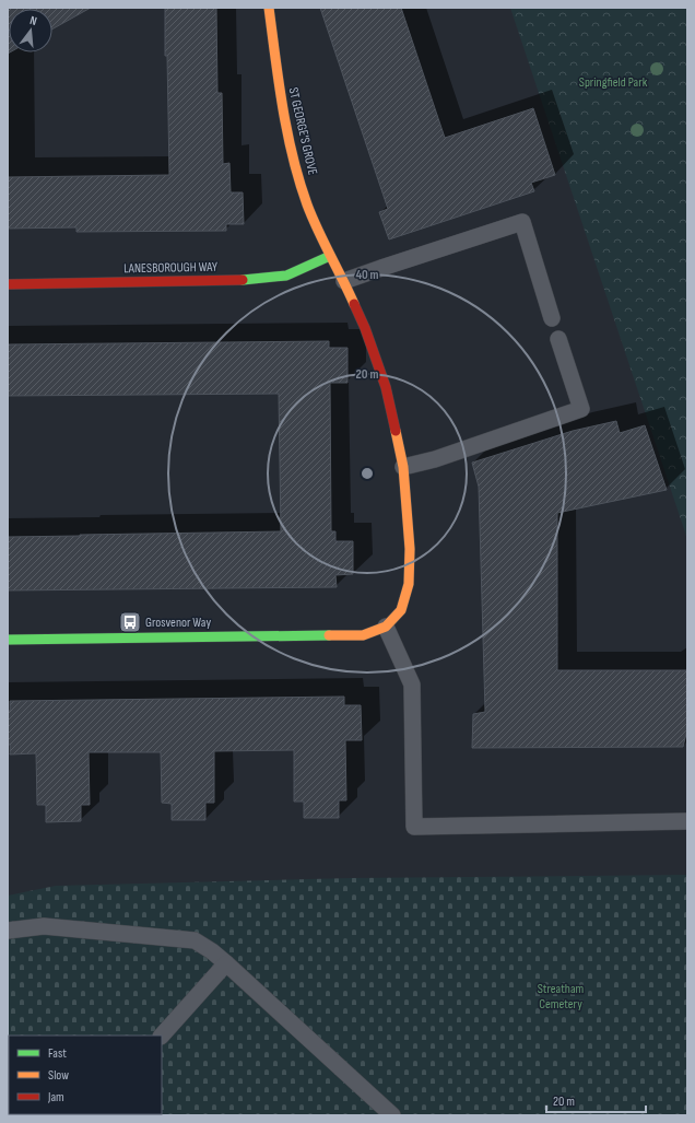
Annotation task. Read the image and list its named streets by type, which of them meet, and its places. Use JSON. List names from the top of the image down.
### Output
{
  "streets": {
    "street": ["ST GEORGE'S GROVE", "LANESBOROUGH WAY"]
  },
  "crossings": [
    ["ST GEORGE'S GROVE", "LANESBOROUGH WAY"]
  ],
  "parks": ["Springfield Park", "Streatham Cemetery"],
  "places": {
    "bus stop": ["Grosvenor Way"]
  },
  "legend": ["Fast", "Slow", "Jam"],
  "scale_bar": "20 m",
  "north": "top",
  "rings": ["40 m", "20 m"]
}
